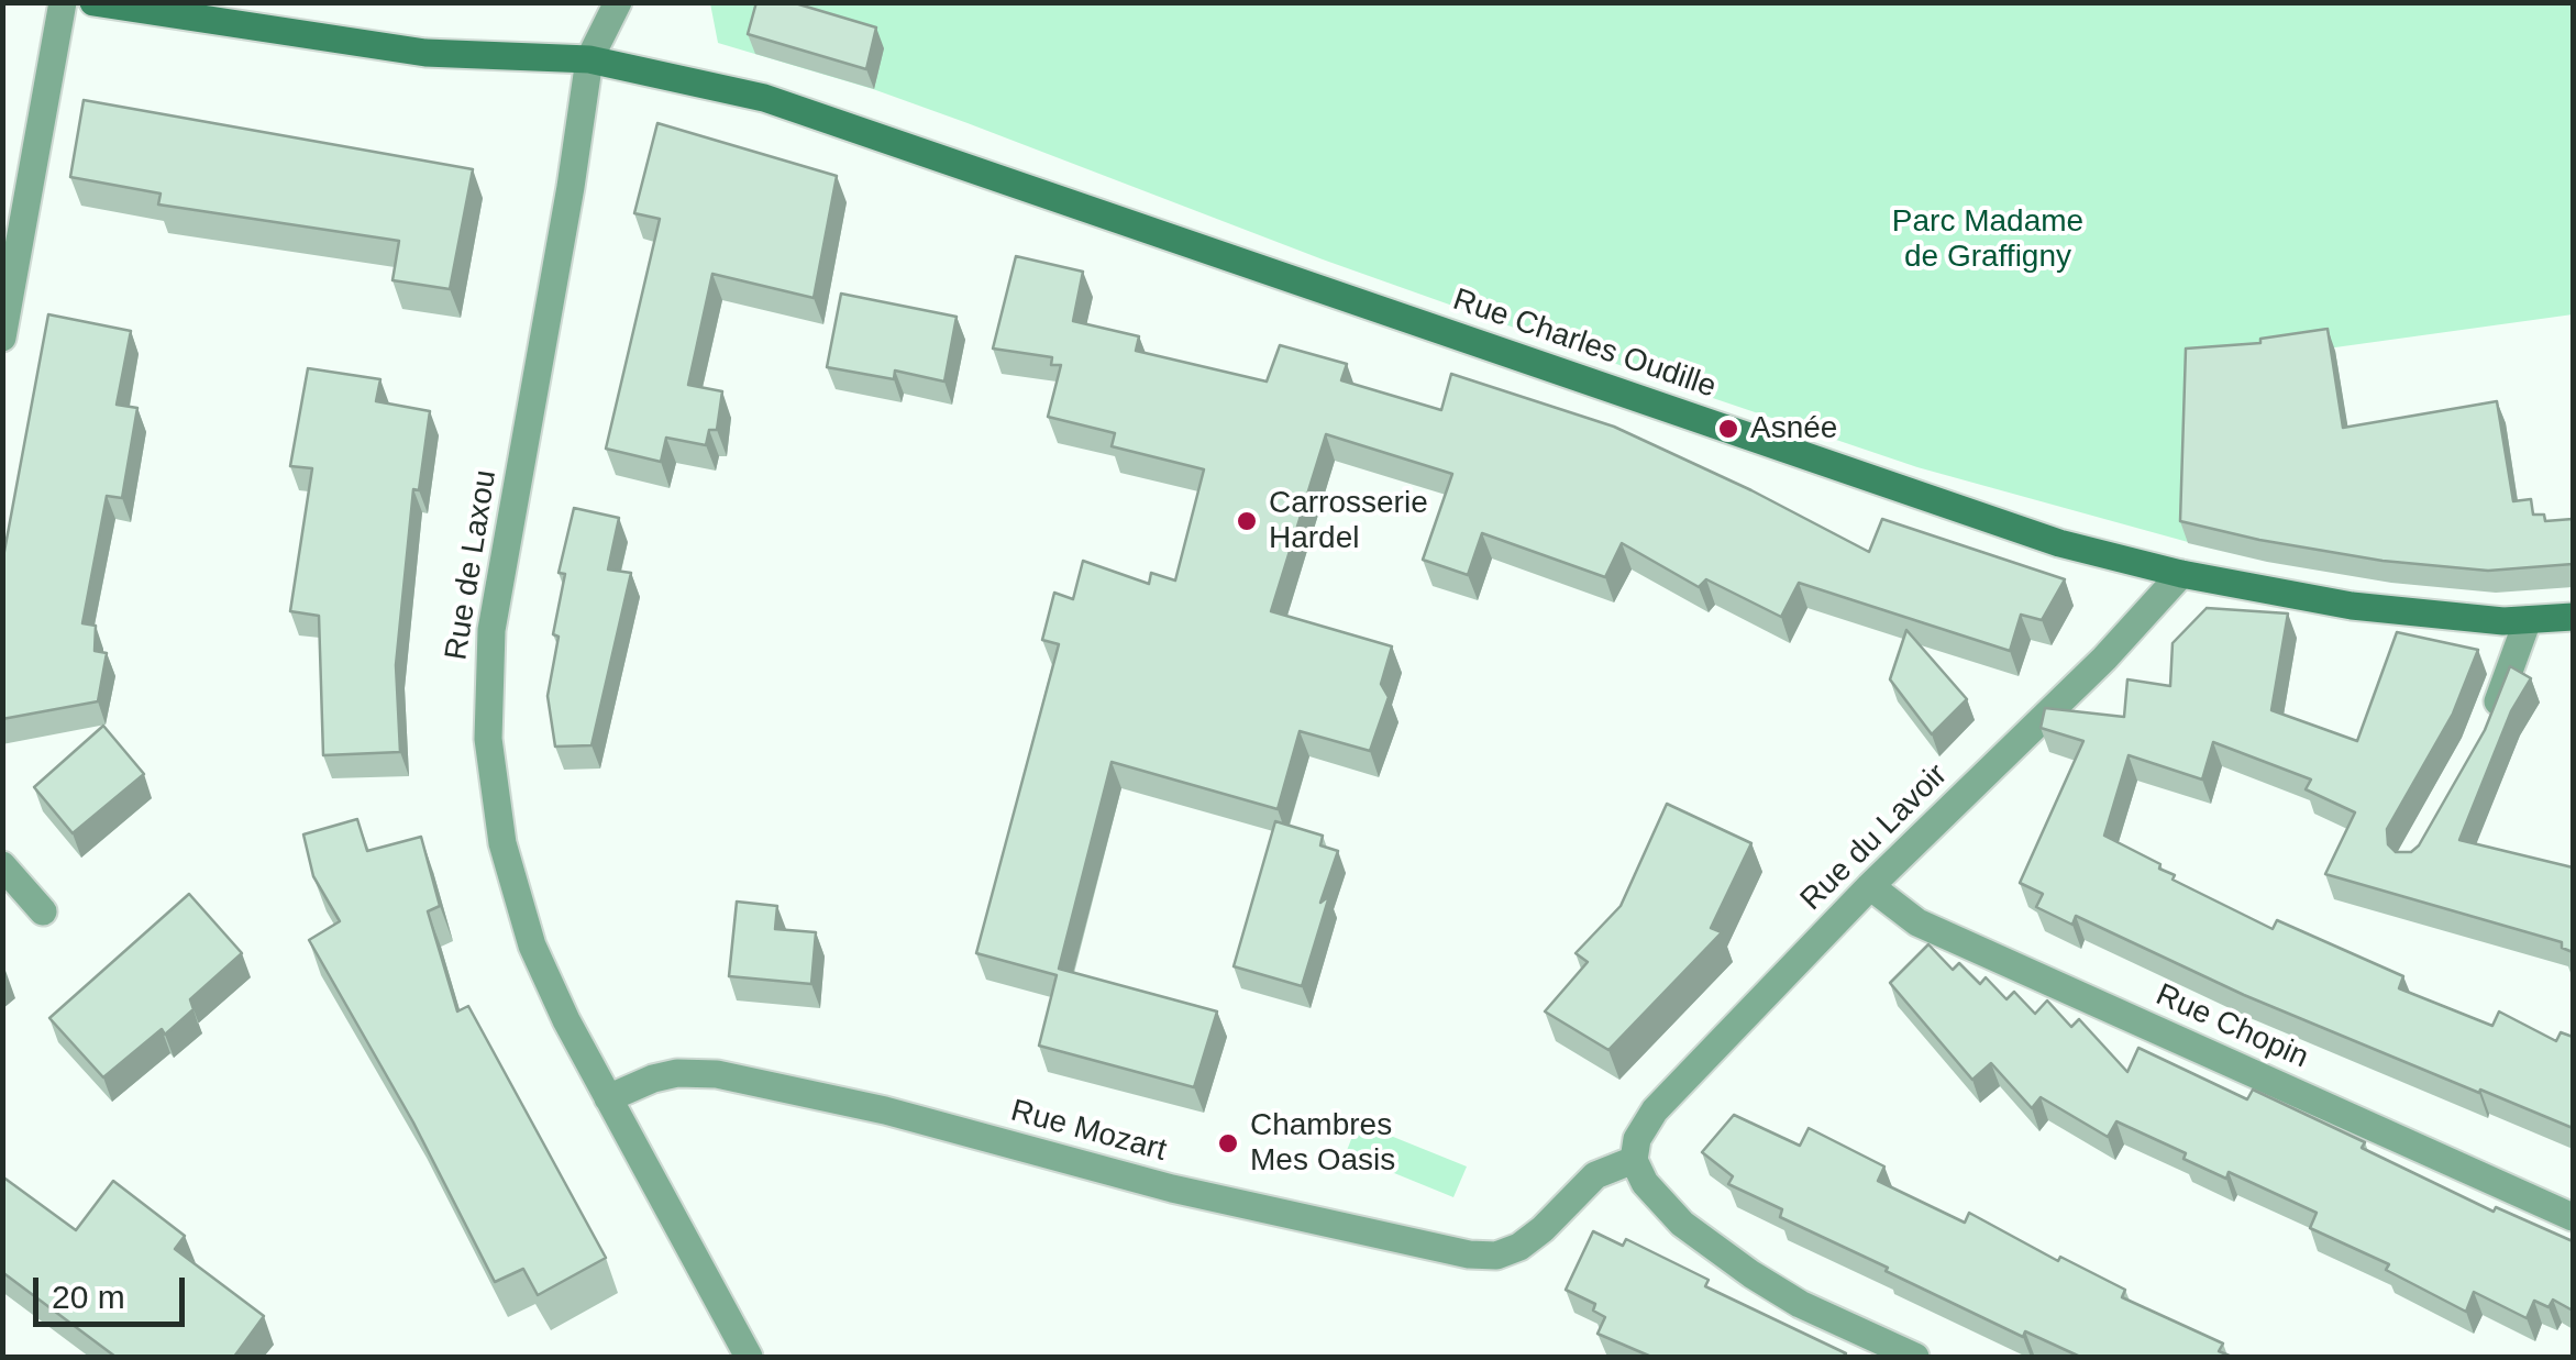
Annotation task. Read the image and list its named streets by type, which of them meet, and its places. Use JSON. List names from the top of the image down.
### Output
{
  "streets": {
    "street": [
      "Rue Charles Oudille",
      "Rue de Laxou",
      "Rue du Lavoir",
      "Rue Chopin",
      "Rue Mozart"
    ]
  },
  "crossings": [
    ["Rue Charles Oudille", "Rue de Laxou"],
    ["Rue Charles Oudille", "Rue du Lavoir"],
    ["Rue de Laxou", "Rue Mozart"],
    ["Rue du Lavoir", "Rue Chopin"],
    ["Rue du Lavoir", "Rue Mozart"]
  ],
  "parks": ["Parc Madame de Graffigny"],
  "places": ["Asnée", "Carrosserie Hardel", "Chambres Mes Oasis"],
  "scale_bar": "20 m"
}
